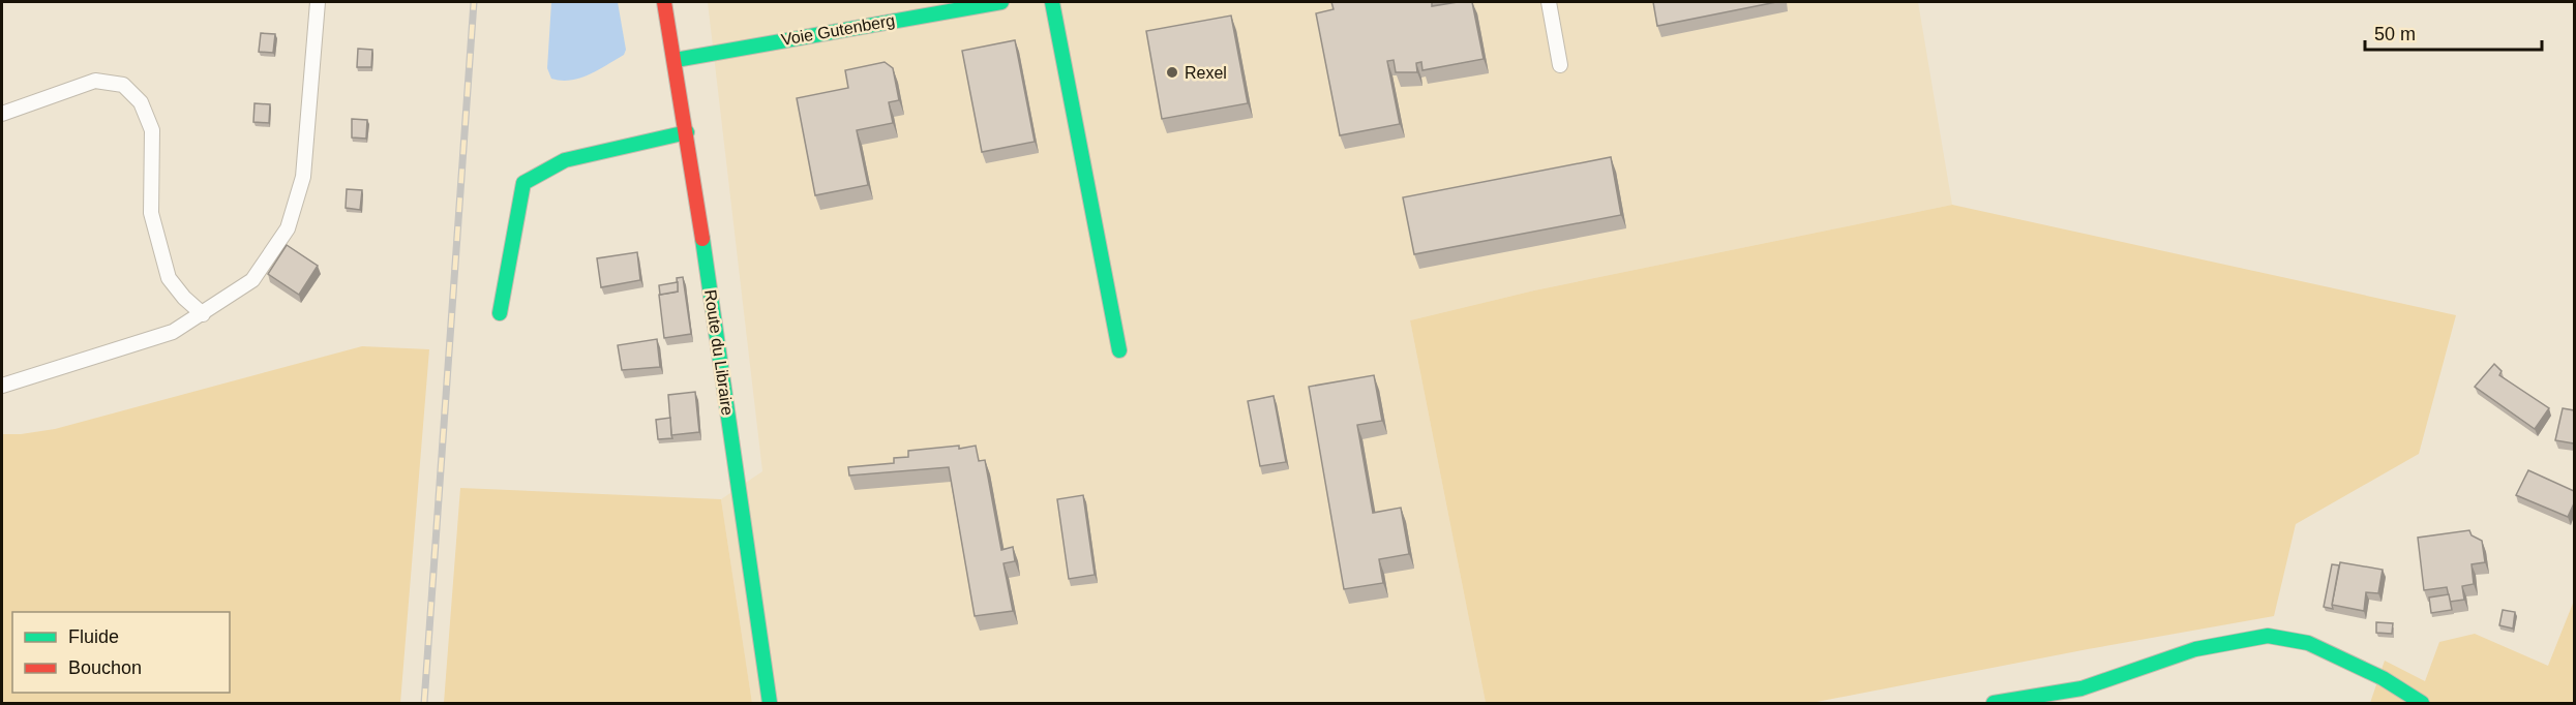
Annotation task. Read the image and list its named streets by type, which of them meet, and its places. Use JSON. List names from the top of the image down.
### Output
{
  "streets": {
    "street": ["Voie Gutenberg", "Route du Libraire"]
  },
  "crossings": [
    ["Voie Gutenberg", "Route du Libraire"]
  ],
  "places": ["Rexel"],
  "legend": ["Fluide", "Bouchon"],
  "scale_bar": "50 m"
}
